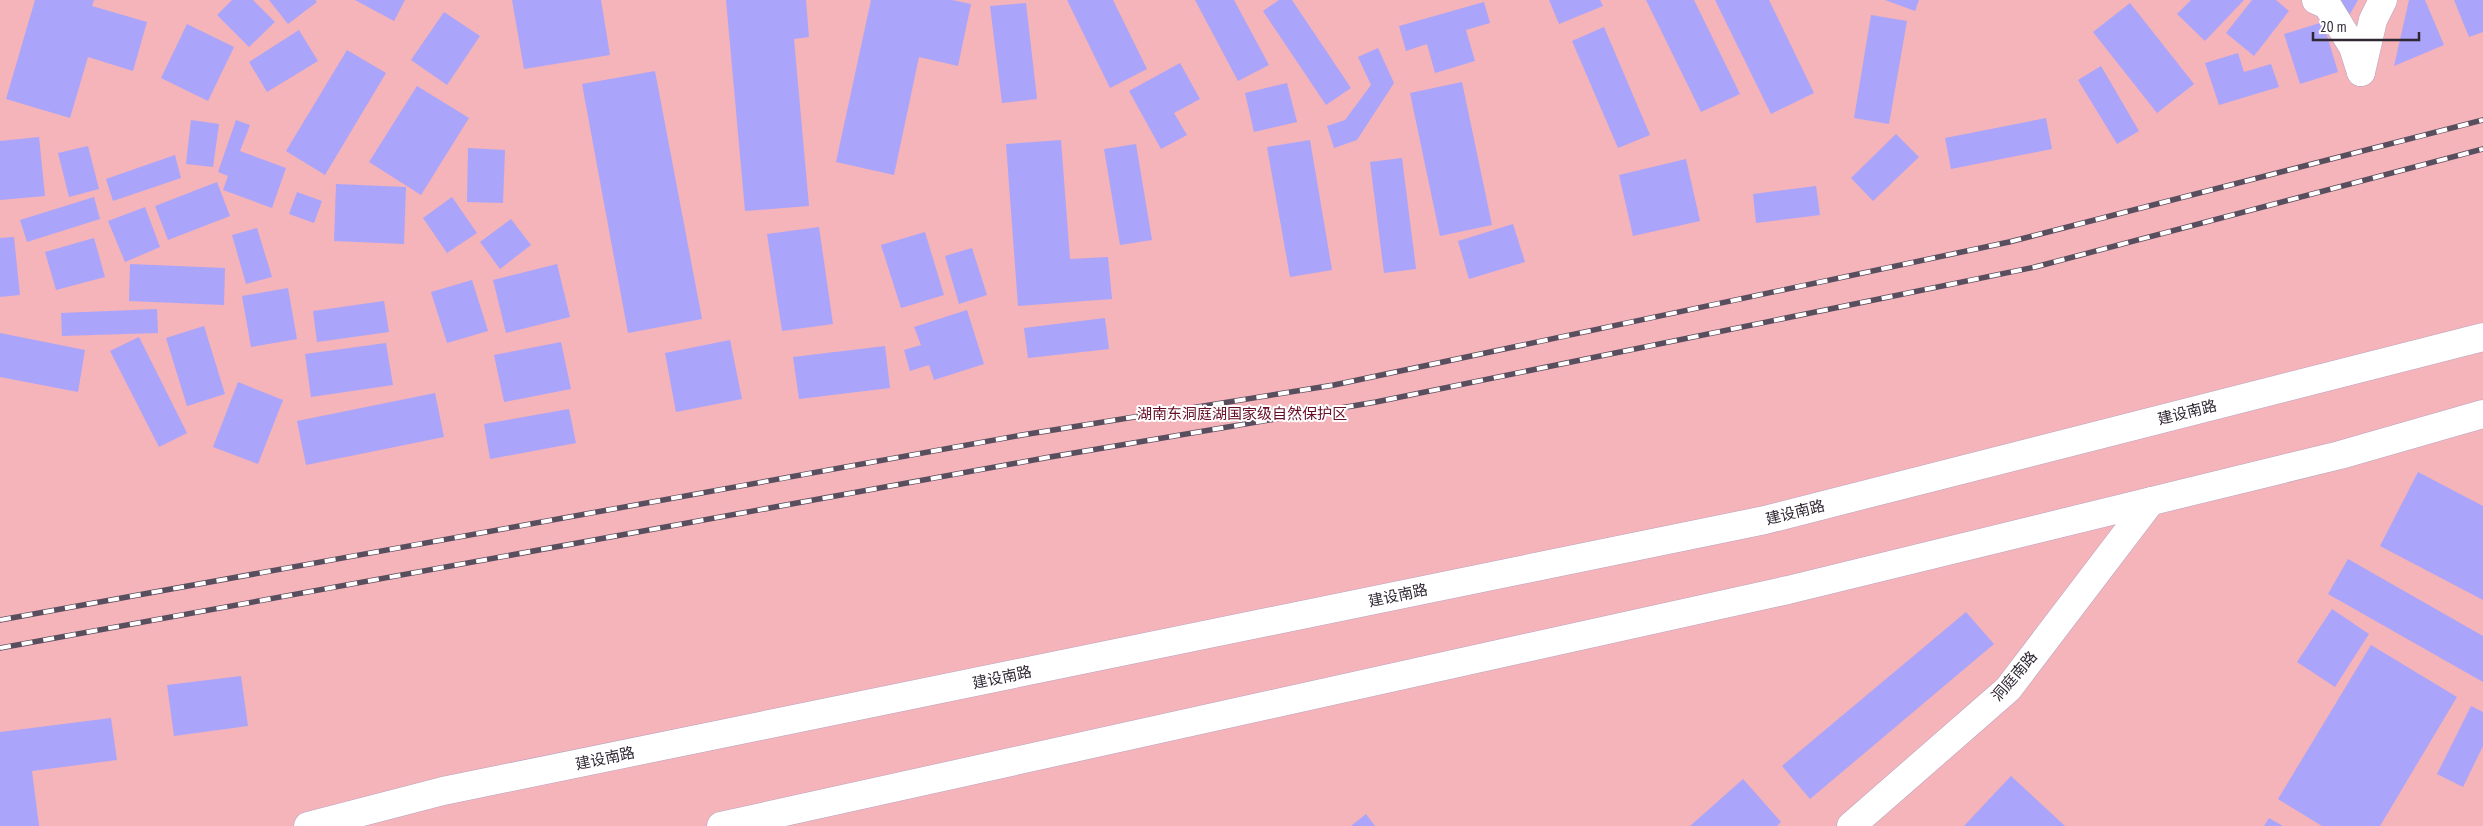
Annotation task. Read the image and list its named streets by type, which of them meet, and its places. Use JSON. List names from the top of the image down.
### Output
{
  "streets": {
    "main road": ["建设南路", "洞庭南路"]
  },
  "parks": ["湖南东洞庭湖国家级自然保护区"],
  "scale_bar": "20 m"
}
